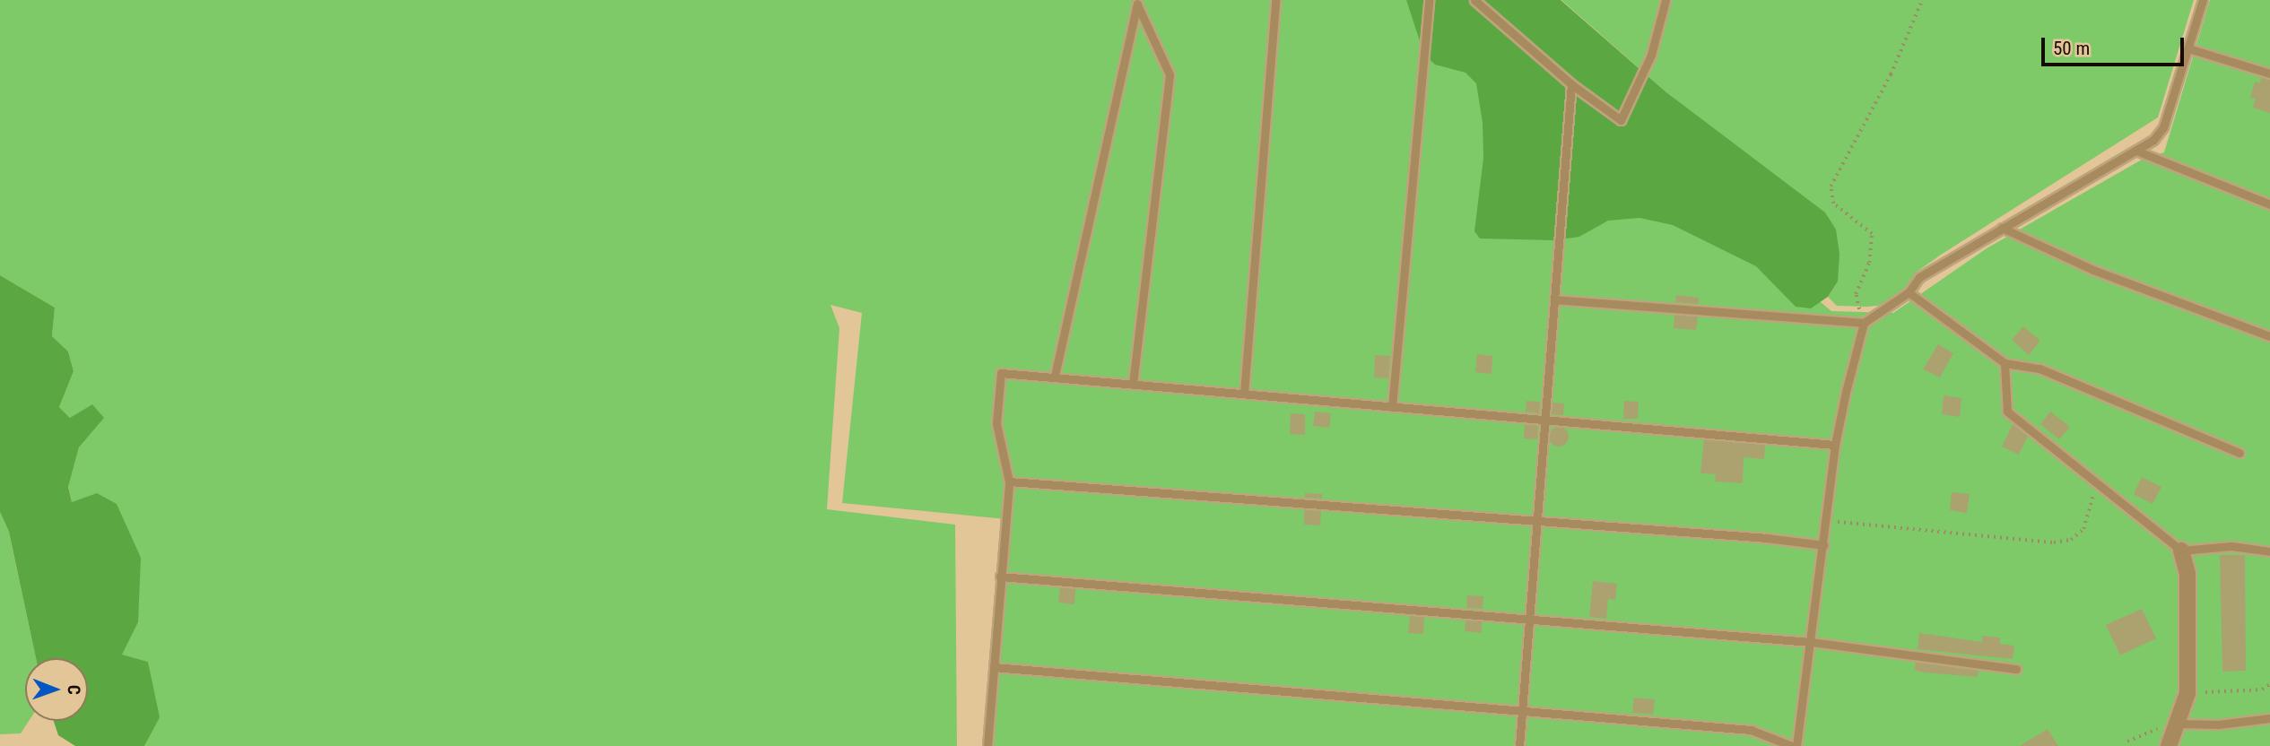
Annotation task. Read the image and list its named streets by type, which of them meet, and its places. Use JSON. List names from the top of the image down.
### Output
{
  "scale_bar": "50 m",
  "north": "right"
}
